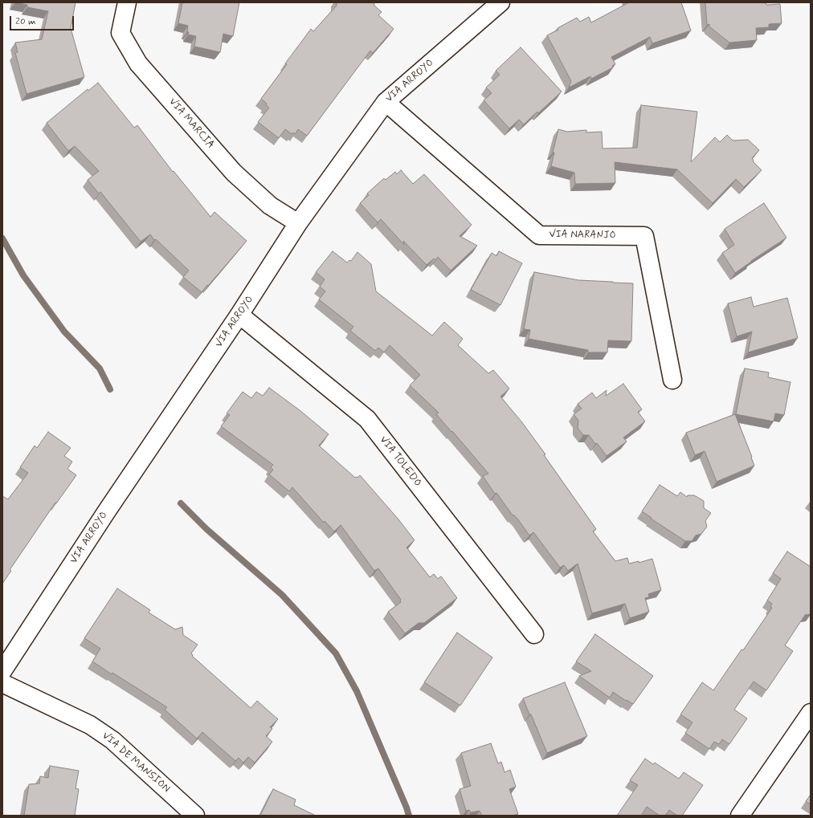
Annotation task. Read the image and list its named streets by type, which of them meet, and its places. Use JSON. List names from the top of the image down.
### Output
{
  "streets": {
    "street": [
      "VIA ARROYO",
      "VIA MARCIA",
      "VIA NARANJO",
      "VIA TOLEDO",
      "VIA DE MANSION"
    ]
  },
  "crossings": [
    ["VIA ARROYO", "VIA MARCIA"],
    ["VIA ARROYO", "VIA NARANJO"],
    ["VIA ARROYO", "VIA TOLEDO"]
  ],
  "scale_bar": "20 m"
}
